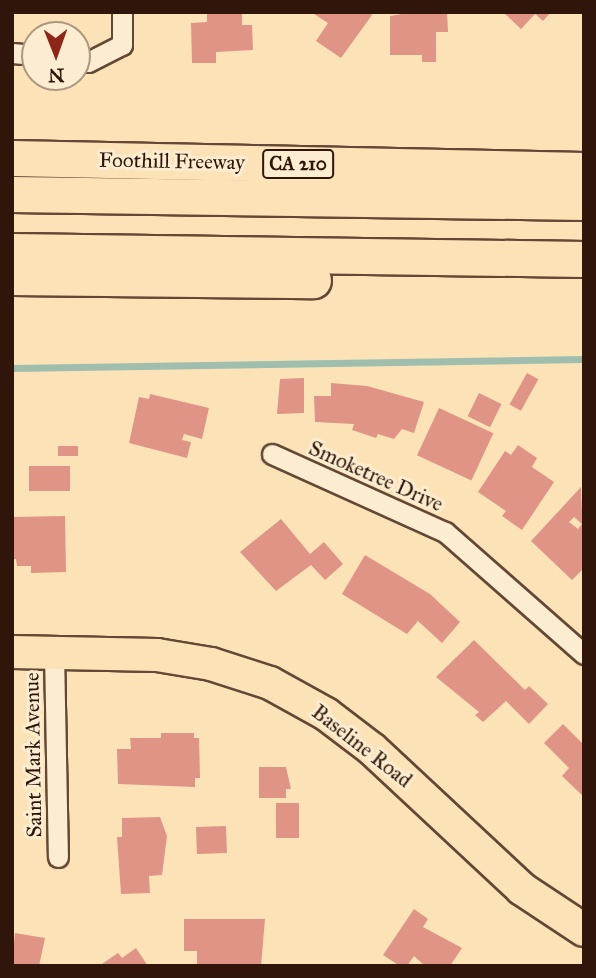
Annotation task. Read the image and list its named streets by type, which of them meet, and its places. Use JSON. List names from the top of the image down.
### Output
{
  "streets": {
    "highway": ["Foothill Freeway", "CA 210"],
    "main road": ["Baseline Road"],
    "street": ["Smoketree Drive", "Saint Mark Avenue"]
  },
  "crossings": [
    ["Baseline Road", "Saint Mark Avenue"]
  ],
  "north": "bottom"
}
